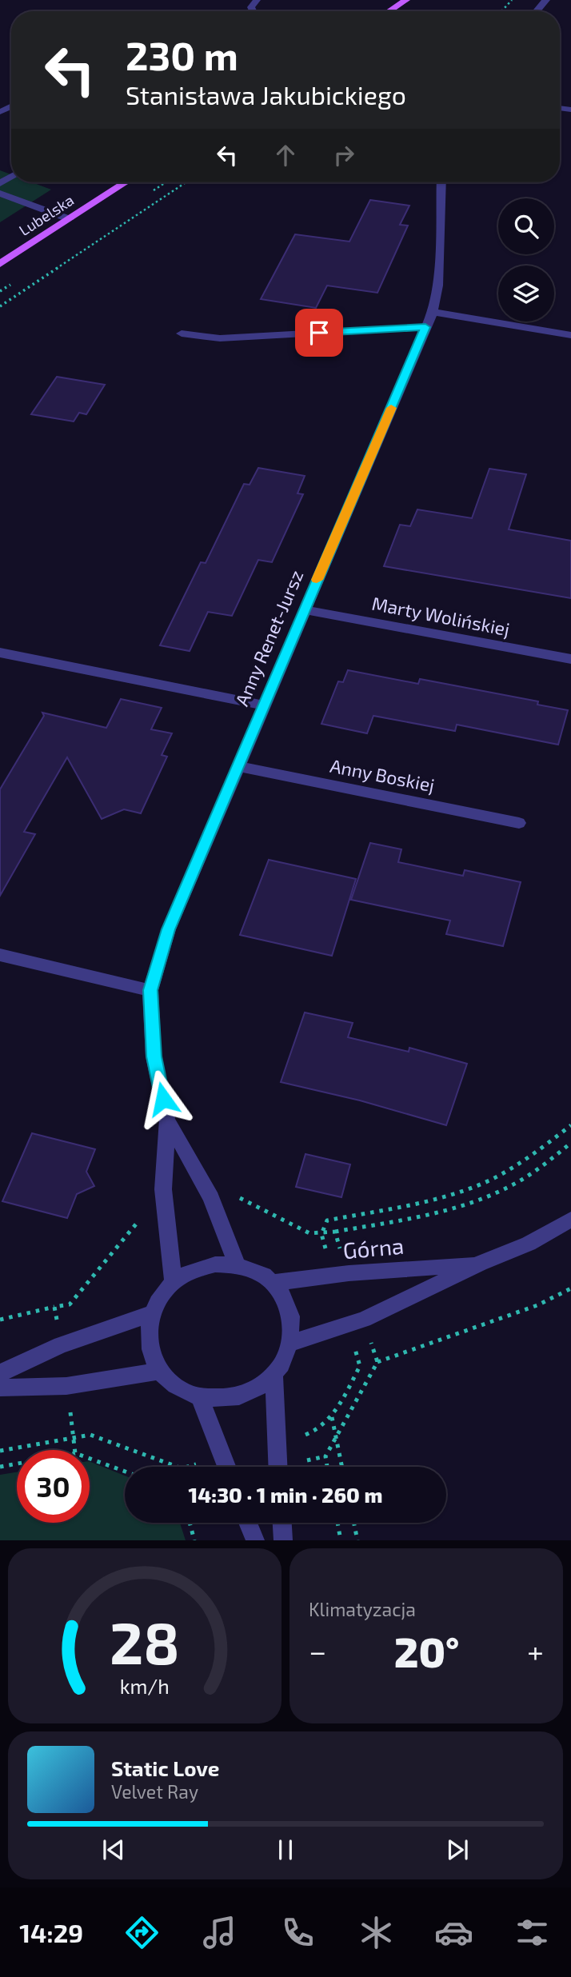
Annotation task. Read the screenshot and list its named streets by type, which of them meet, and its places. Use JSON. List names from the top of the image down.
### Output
{
  "streets": {
    "main road": ["Lubelska"],
    "street": [
      "Marty Wolińskiej",
      "Anny Renet-Jursz",
      "Anny Boskiej",
      "Górna"
    ]
  },
  "crossings": [
    ["Marty Wolińskiej", "Anny Renet-Jursz"],
    ["Anny Renet-Jursz", "Anny Boskiej"],
    ["Anny Renet-Jursz", "Górna"]
  ],
  "page": {
    "turn": ["230 m", "Stanisława Jakubickiego"],
    "limit": "30",
    "trip": "14:30 · 1 min · 260 m",
    "tile": "Klimatyzacja",
    "heat": ["−", "20°", "+"],
    "song": ["Static Love", "Velvet Ray"],
    "tabs": "14:29",
    "gauge": ["28", "km/h"]
  }
}
